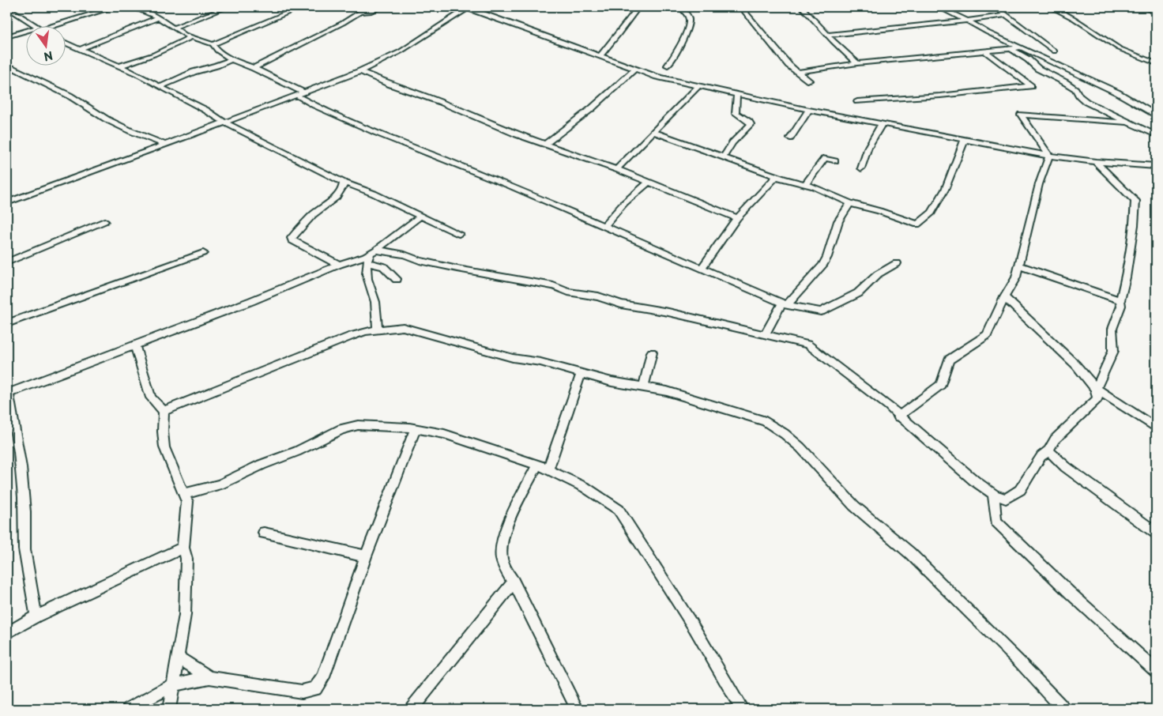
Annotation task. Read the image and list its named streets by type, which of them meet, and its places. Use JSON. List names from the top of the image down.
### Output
{
  "north": "bottom"
}
